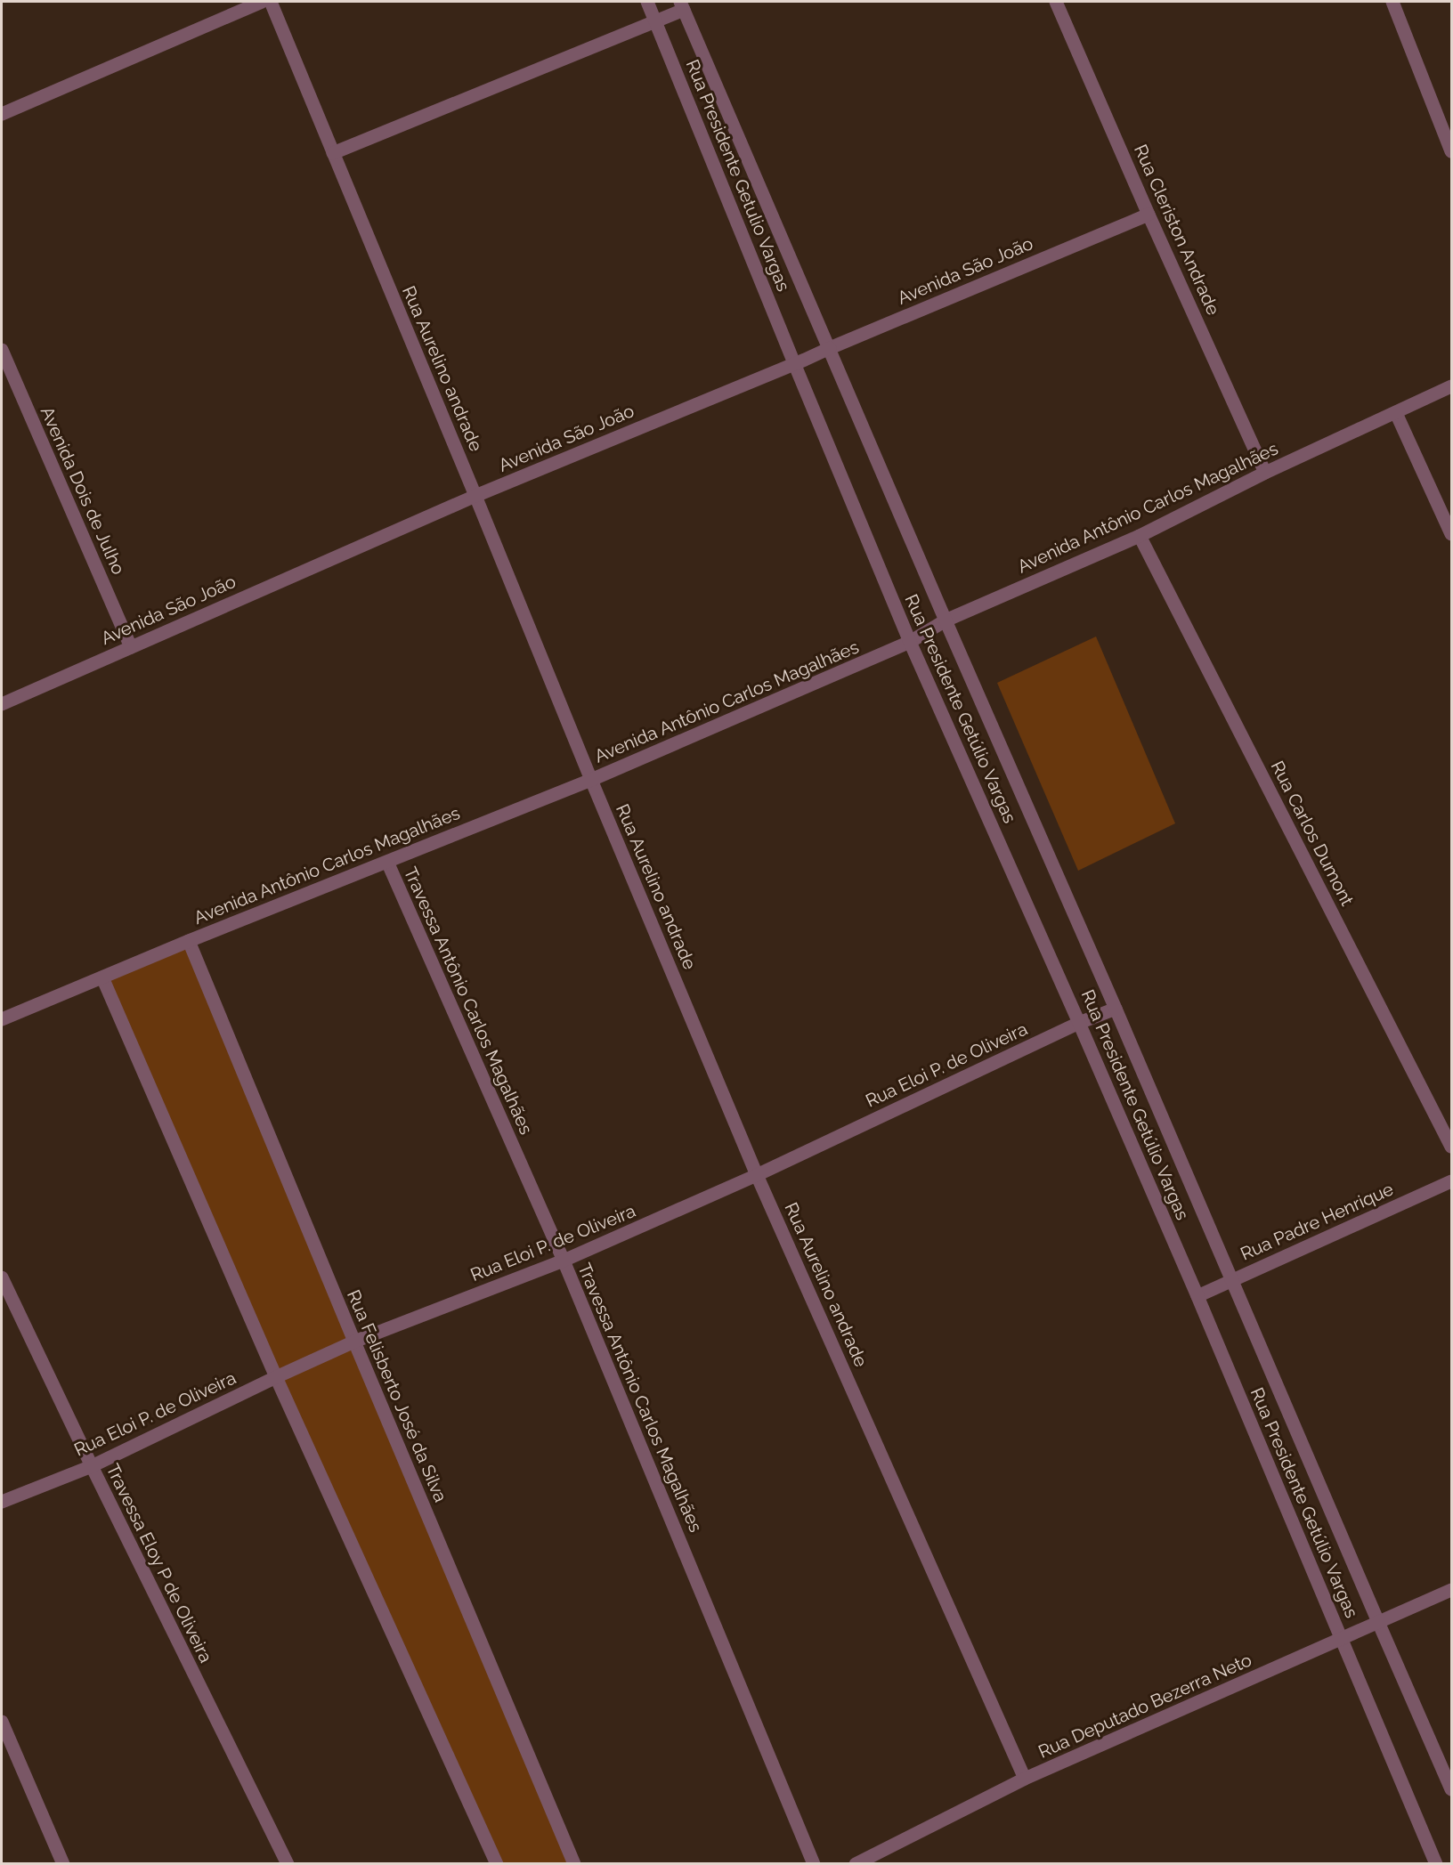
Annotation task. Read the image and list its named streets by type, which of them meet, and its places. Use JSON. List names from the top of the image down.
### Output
{
  "streets": {
    "street": [
      "Rua Presidente Getulio Vargas",
      "Rua Cleriston Andrade",
      "Avenida São João",
      "Rua Aurelino andrade",
      "Avenida Dois de Julho",
      "Avenida Antônio Carlos Magalhães",
      "Rua Presidente Getúlio Vargas",
      "Rua Carlos Dumont",
      "Travessa Antônio Carlos Magalhães",
      "Rua Eloi P. de Oliveira",
      "Rua Padre Henrique",
      "Rua Felisberto José da Silva",
      "Travessa Eloy P de Oliveira",
      "Rua Deputado Bezerra Neto"
    ]
  },
  "crossings": [
    ["Rua Presidente Getulio Vargas", "Avenida São João"],
    ["Rua Presidente Getulio Vargas", "Rua Presidente Getúlio Vargas"],
    ["Rua Cleriston Andrade", "Avenida São João"],
    ["Rua Cleriston Andrade", "Avenida Antônio Carlos Magalhães"],
    ["Avenida São João", "Rua Aurelino andrade"],
    ["Avenida São João", "Avenida Dois de Julho"],
    ["Avenida São João", "Rua Presidente Getúlio Vargas"],
    ["Rua Aurelino andrade", "Avenida Antônio Carlos Magalhães"],
    ["Rua Aurelino andrade", "Rua Eloi P. de Oliveira"],
    ["Rua Aurelino andrade", "Rua Deputado Bezerra Neto"],
    ["Avenida Antônio Carlos Magalhães", "Rua Presidente Getúlio Vargas"],
    ["Avenida Antônio Carlos Magalhães", "Rua Carlos Dumont"],
    ["Avenida Antônio Carlos Magalhães", "Travessa Antônio Carlos Magalhães"],
    ["Avenida Antônio Carlos Magalhães", "Rua Felisberto José da Silva"],
    ["Rua Presidente Getúlio Vargas", "Rua Eloi P. de Oliveira"],
    ["Rua Presidente Getúlio Vargas", "Rua Padre Henrique"],
    ["Rua Presidente Getúlio Vargas", "Rua Deputado Bezerra Neto"],
    ["Travessa Antônio Carlos Magalhães", "Rua Eloi P. de Oliveira"],
    ["Rua Eloi P. de Oliveira", "Rua Felisberto José da Silva"],
    ["Rua Eloi P. de Oliveira", "Travessa Eloy P de Oliveira"]
  ]
}
